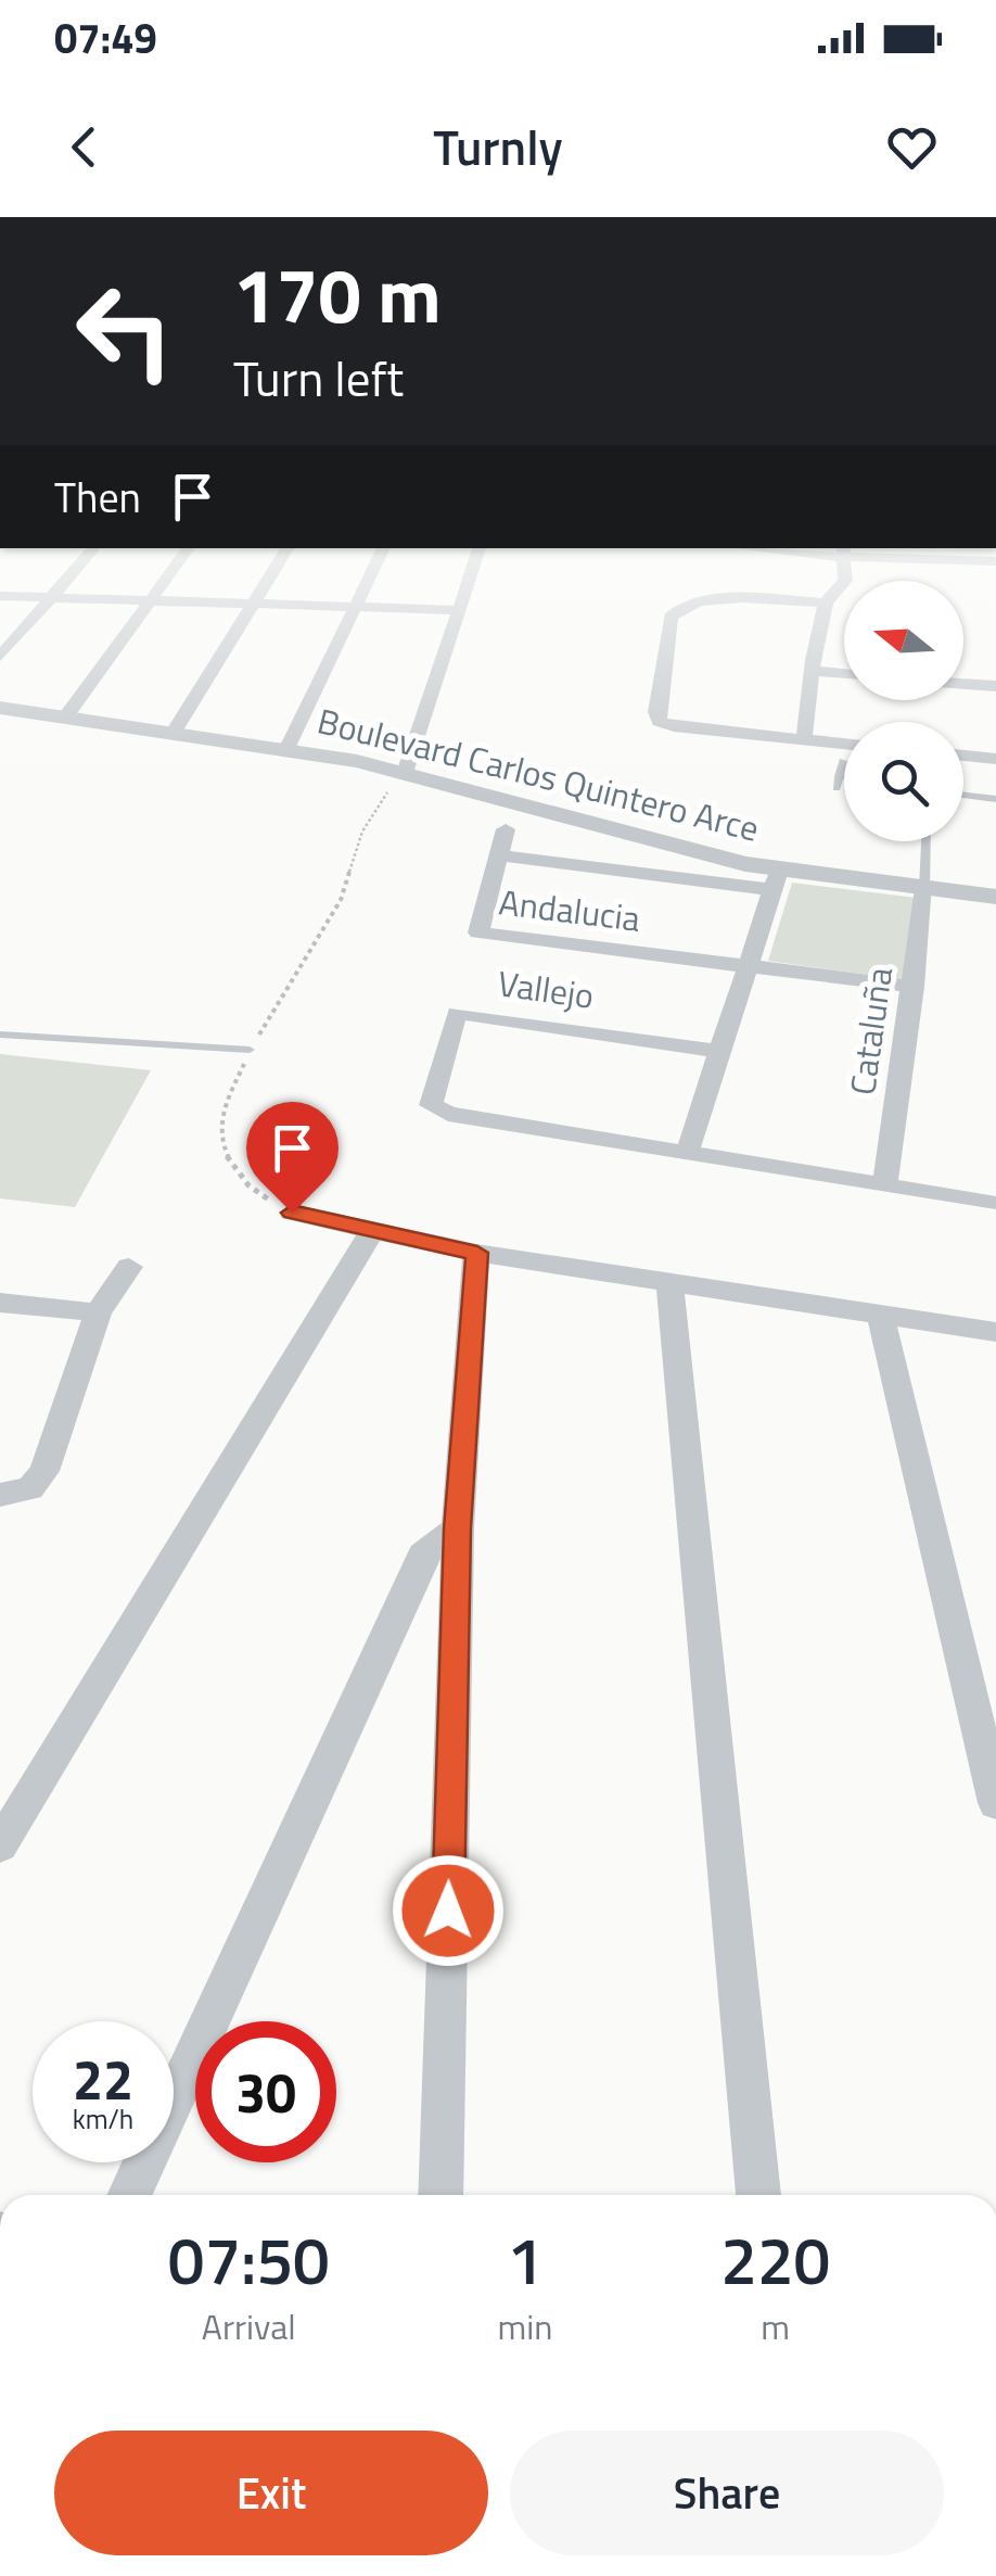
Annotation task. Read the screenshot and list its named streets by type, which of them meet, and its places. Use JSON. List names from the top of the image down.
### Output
{
  "streets": {
    "street": [
      "Boulevard Carlos Quintero Arce",
      "Andalucia",
      "Vallejo",
      "Cataluña"
    ]
  },
  "crossings": [
    ["Boulevard Carlos Quintero Arce", "Andalucia"],
    ["Boulevard Carlos Quintero Arce", "Cataluña"],
    ["Andalucia", "Cataluña"]
  ],
  "north": "left",
  "page": {
    "status": "07:49",
    "header": "Turnly",
    "turn": ["170 m", "Turn left"],
    "then": "Then",
    "speed": "22 km/h",
    "limit": "30",
    "eta": [
      "07:50",
      "Arrival",
      "1",
      "min",
      "220",
      "m"
    ],
    "buttons": ["Exit", "Share"]
  }
}
